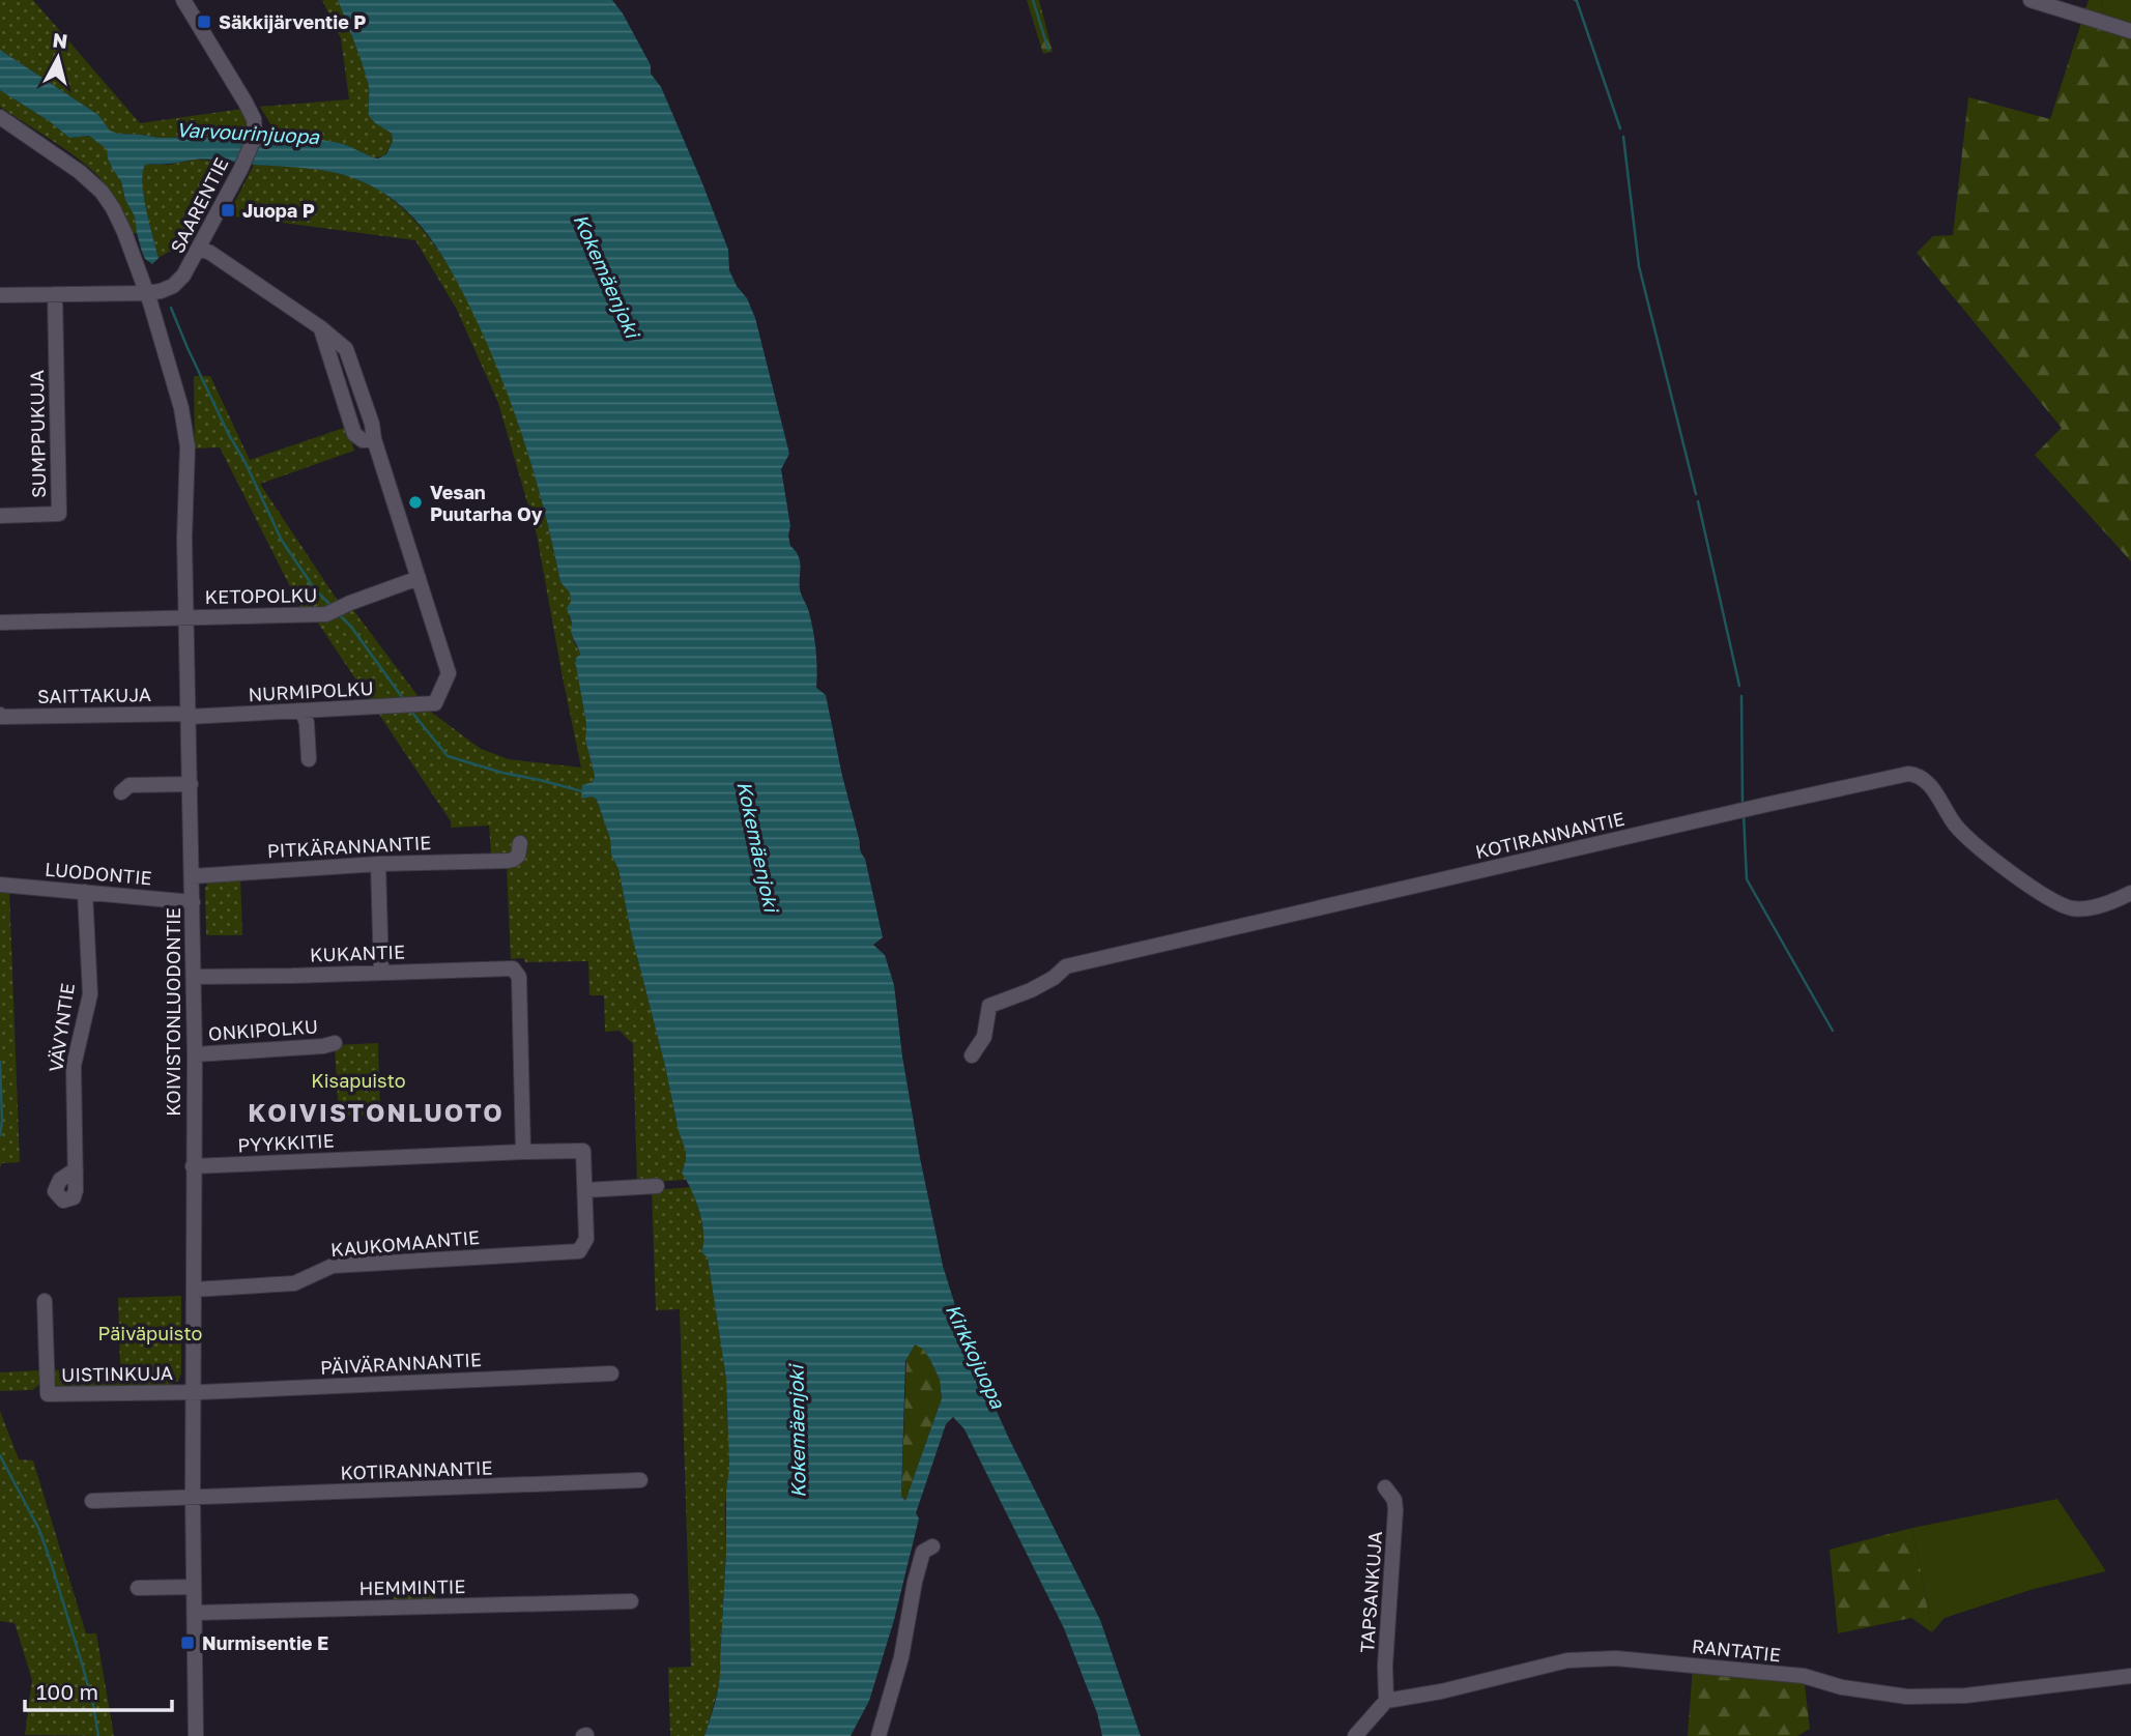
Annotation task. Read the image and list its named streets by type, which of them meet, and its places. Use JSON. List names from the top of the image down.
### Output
{
  "streets": {
    "street": [
      "SAARENTIE",
      "SUMPPUKUJA",
      "KETOPOLKU",
      "NURMIPOLKU",
      "SAITTAKUJA",
      "KOTIRANNANTIE",
      "PITKÄRANNANTIE",
      "LUODONTIE",
      "KUKANTIE",
      "KOIVISTONLUODONTIE",
      "VÄVYNTIE",
      "ONKIPOLKU",
      "PYYKKITIE",
      "KAUKOMAANTIE",
      "PÄIVÄRANNANTIE",
      "UISTINKUJA",
      "HEMMINTIE",
      "TAPSANKUJA",
      "RANTATIE"
    ]
  },
  "crossings": [
    ["SAARENTIE", "KOIVISTONLUODONTIE"],
    ["KETOPOLKU", "NURMIPOLKU"],
    ["KETOPOLKU", "KOIVISTONLUODONTIE"],
    ["NURMIPOLKU", "SAITTAKUJA"],
    ["NURMIPOLKU", "KOIVISTONLUODONTIE"],
    ["SAITTAKUJA", "KOIVISTONLUODONTIE"],
    ["KOTIRANNANTIE", "KOIVISTONLUODONTIE"],
    ["PITKÄRANNANTIE", "KOIVISTONLUODONTIE"],
    ["LUODONTIE", "KOIVISTONLUODONTIE"],
    ["LUODONTIE", "VÄVYNTIE"],
    ["KUKANTIE", "KOIVISTONLUODONTIE"],
    ["KUKANTIE", "PYYKKITIE"],
    ["KOIVISTONLUODONTIE", "ONKIPOLKU"],
    ["KOIVISTONLUODONTIE", "PYYKKITIE"],
    ["KOIVISTONLUODONTIE", "KAUKOMAANTIE"],
    ["KOIVISTONLUODONTIE", "PÄIVÄRANNANTIE"],
    ["KOIVISTONLUODONTIE", "UISTINKUJA"],
    ["KOIVISTONLUODONTIE", "HEMMINTIE"],
    ["PYYKKITIE", "KAUKOMAANTIE"],
    ["PÄIVÄRANNANTIE", "UISTINKUJA"],
    ["TAPSANKUJA", "RANTATIE"]
  ],
  "districts": ["KOIVISTONLUOTO"],
  "water": ["Varvourinjuopa", "Kokemäenjoki", "Kirkkojuopa"],
  "parks": ["Kisapuisto", "Päiväpuisto"],
  "places": {
    "transit": ["Säkkijärventie P", "Juopa P", "Nurmisentie E"],
    "other": ["Vesan Puutarha Oy"]
  },
  "scale_bar": "100 m",
  "north": "top"
}
